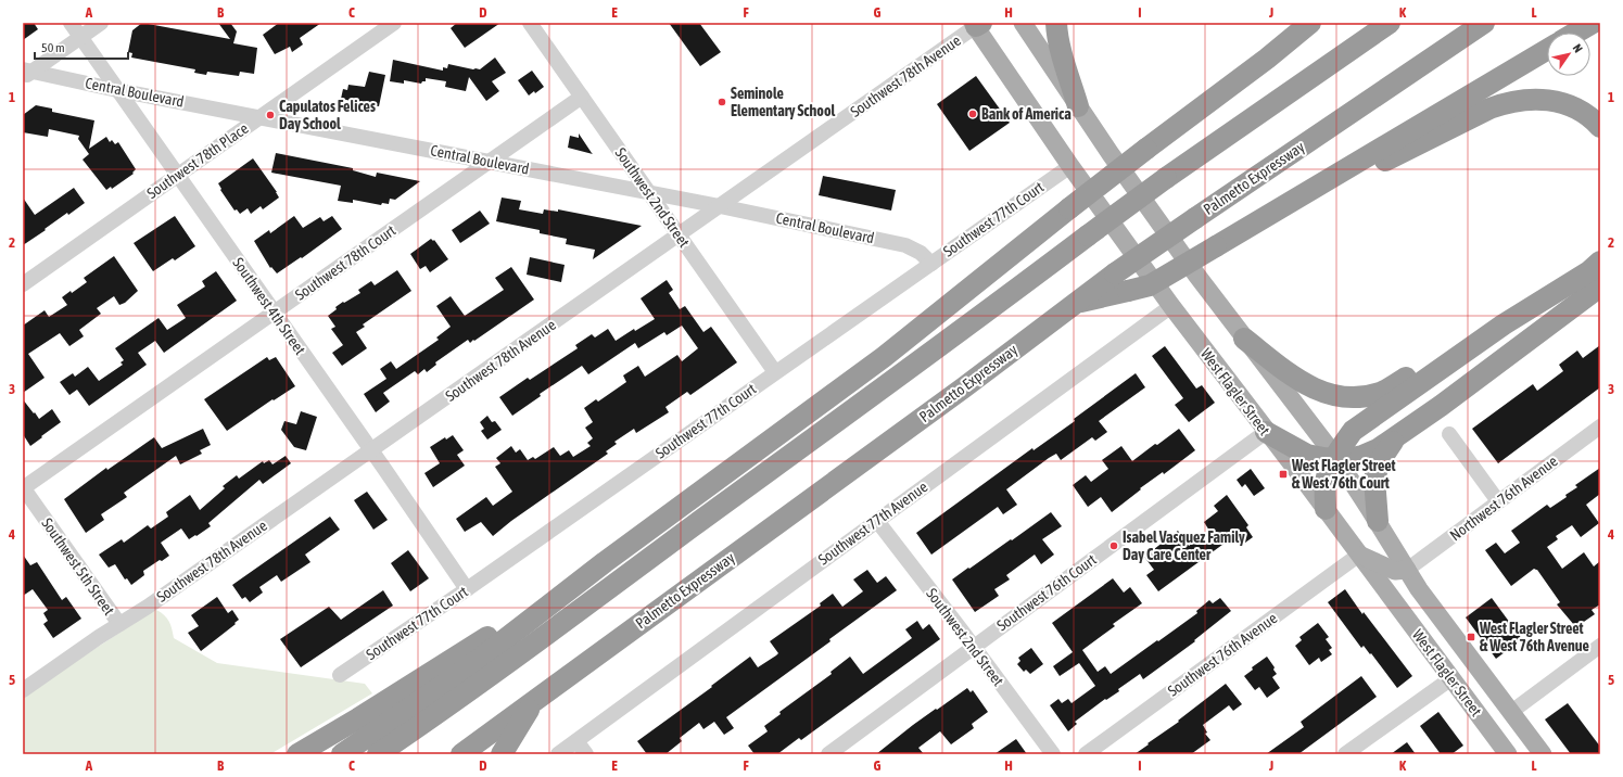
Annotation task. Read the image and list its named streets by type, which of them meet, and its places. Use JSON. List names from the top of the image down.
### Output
{
  "streets": {
    "highway": ["Palmetto Expressway"],
    "main road": ["West Flagler Street"],
    "street": [
      "Southwest 78th Avenue",
      "Central Boulevard",
      "Southwest 78th Place",
      "Southwest 2nd Street",
      "Southwest 77th Court",
      "Southwest 78th Court",
      "Southwest 4th Street",
      "Northwest 76th Avenue",
      "Southwest 77th Avenue",
      "Southwest 5th Street",
      "Southwest 76th Court",
      "Southwest 76th Avenue"
    ]
  },
  "crossings": [
    ["Southwest 78th Avenue", "Central Boulevard"],
    ["Southwest 78th Avenue", "Southwest 2nd Street"],
    ["Southwest 78th Avenue", "Southwest 4th Street"],
    ["Southwest 78th Avenue", "West Flagler Street"],
    ["Southwest 78th Avenue", "Southwest 5th Street"],
    ["Central Boulevard", "Southwest 78th Place"],
    ["Central Boulevard", "Southwest 2nd Street"],
    ["Central Boulevard", "Southwest 77th Court"],
    ["Central Boulevard", "Southwest 78th Court"],
    ["Central Boulevard", "Southwest 4th Street"],
    ["Southwest 78th Place", "Southwest 4th Street"],
    ["Southwest 2nd Street", "Southwest 77th Court"],
    ["Southwest 2nd Street", "Southwest 78th Court"],
    ["Southwest 2nd Street", "Southwest 77th Avenue"],
    ["Southwest 2nd Street", "Southwest 76th Court"],
    ["Southwest 77th Court", "Southwest 4th Street"],
    ["Southwest 77th Court", "West Flagler Street"],
    ["Southwest 78th Court", "Southwest 4th Street"],
    ["Southwest 78th Court", "Southwest 5th Street"],
    ["West Flagler Street", "Northwest 76th Avenue"],
    ["West Flagler Street", "Southwest 77th Avenue"],
    ["West Flagler Street", "Southwest 76th Court"],
    ["West Flagler Street", "Southwest 76th Avenue"]
  ],
  "places": {
    "other": [
      "Seminole Elementary School",
      "Bank of America",
      "Capulatos Felices Day School",
      "Isabel Vasquez Family Day Care Center"
    ],
    "transit": ["West Flagler Street & West 76th Court", "West Flagler Street & West 76th Avenue"]
  },
  "scale_bar": "50 m",
  "north": "top right",
  "grid": {
    "columns": [
      "A",
      "B",
      "C",
      "D",
      "E",
      "F",
      "G",
      "H",
      "I",
      "J",
      "K",
      "L"
    ],
    "rows": [
      "1",
      "2",
      "3",
      "4",
      "5"
    ]
  }
}
